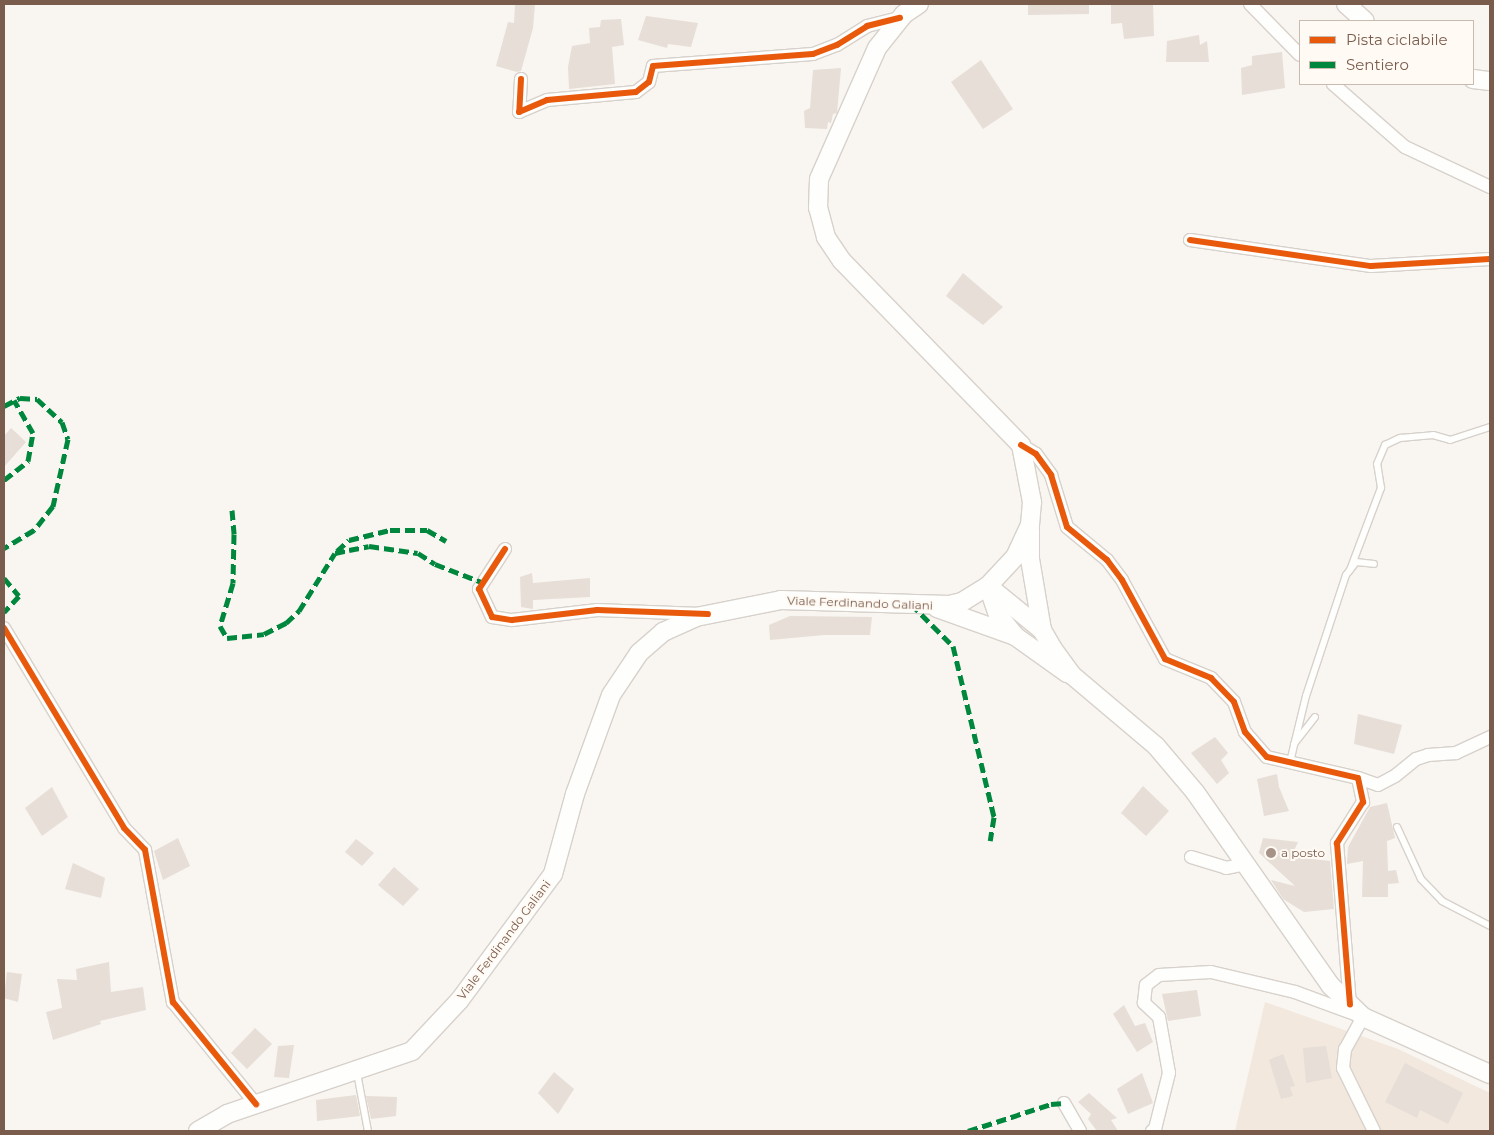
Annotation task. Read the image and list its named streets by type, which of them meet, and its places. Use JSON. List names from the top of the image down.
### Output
{
  "streets": {
    "main road": ["Viale Ferdinando Galiani"]
  },
  "places": ["a posto"],
  "legend": ["Pista ciclabile", "Sentiero"]
}
